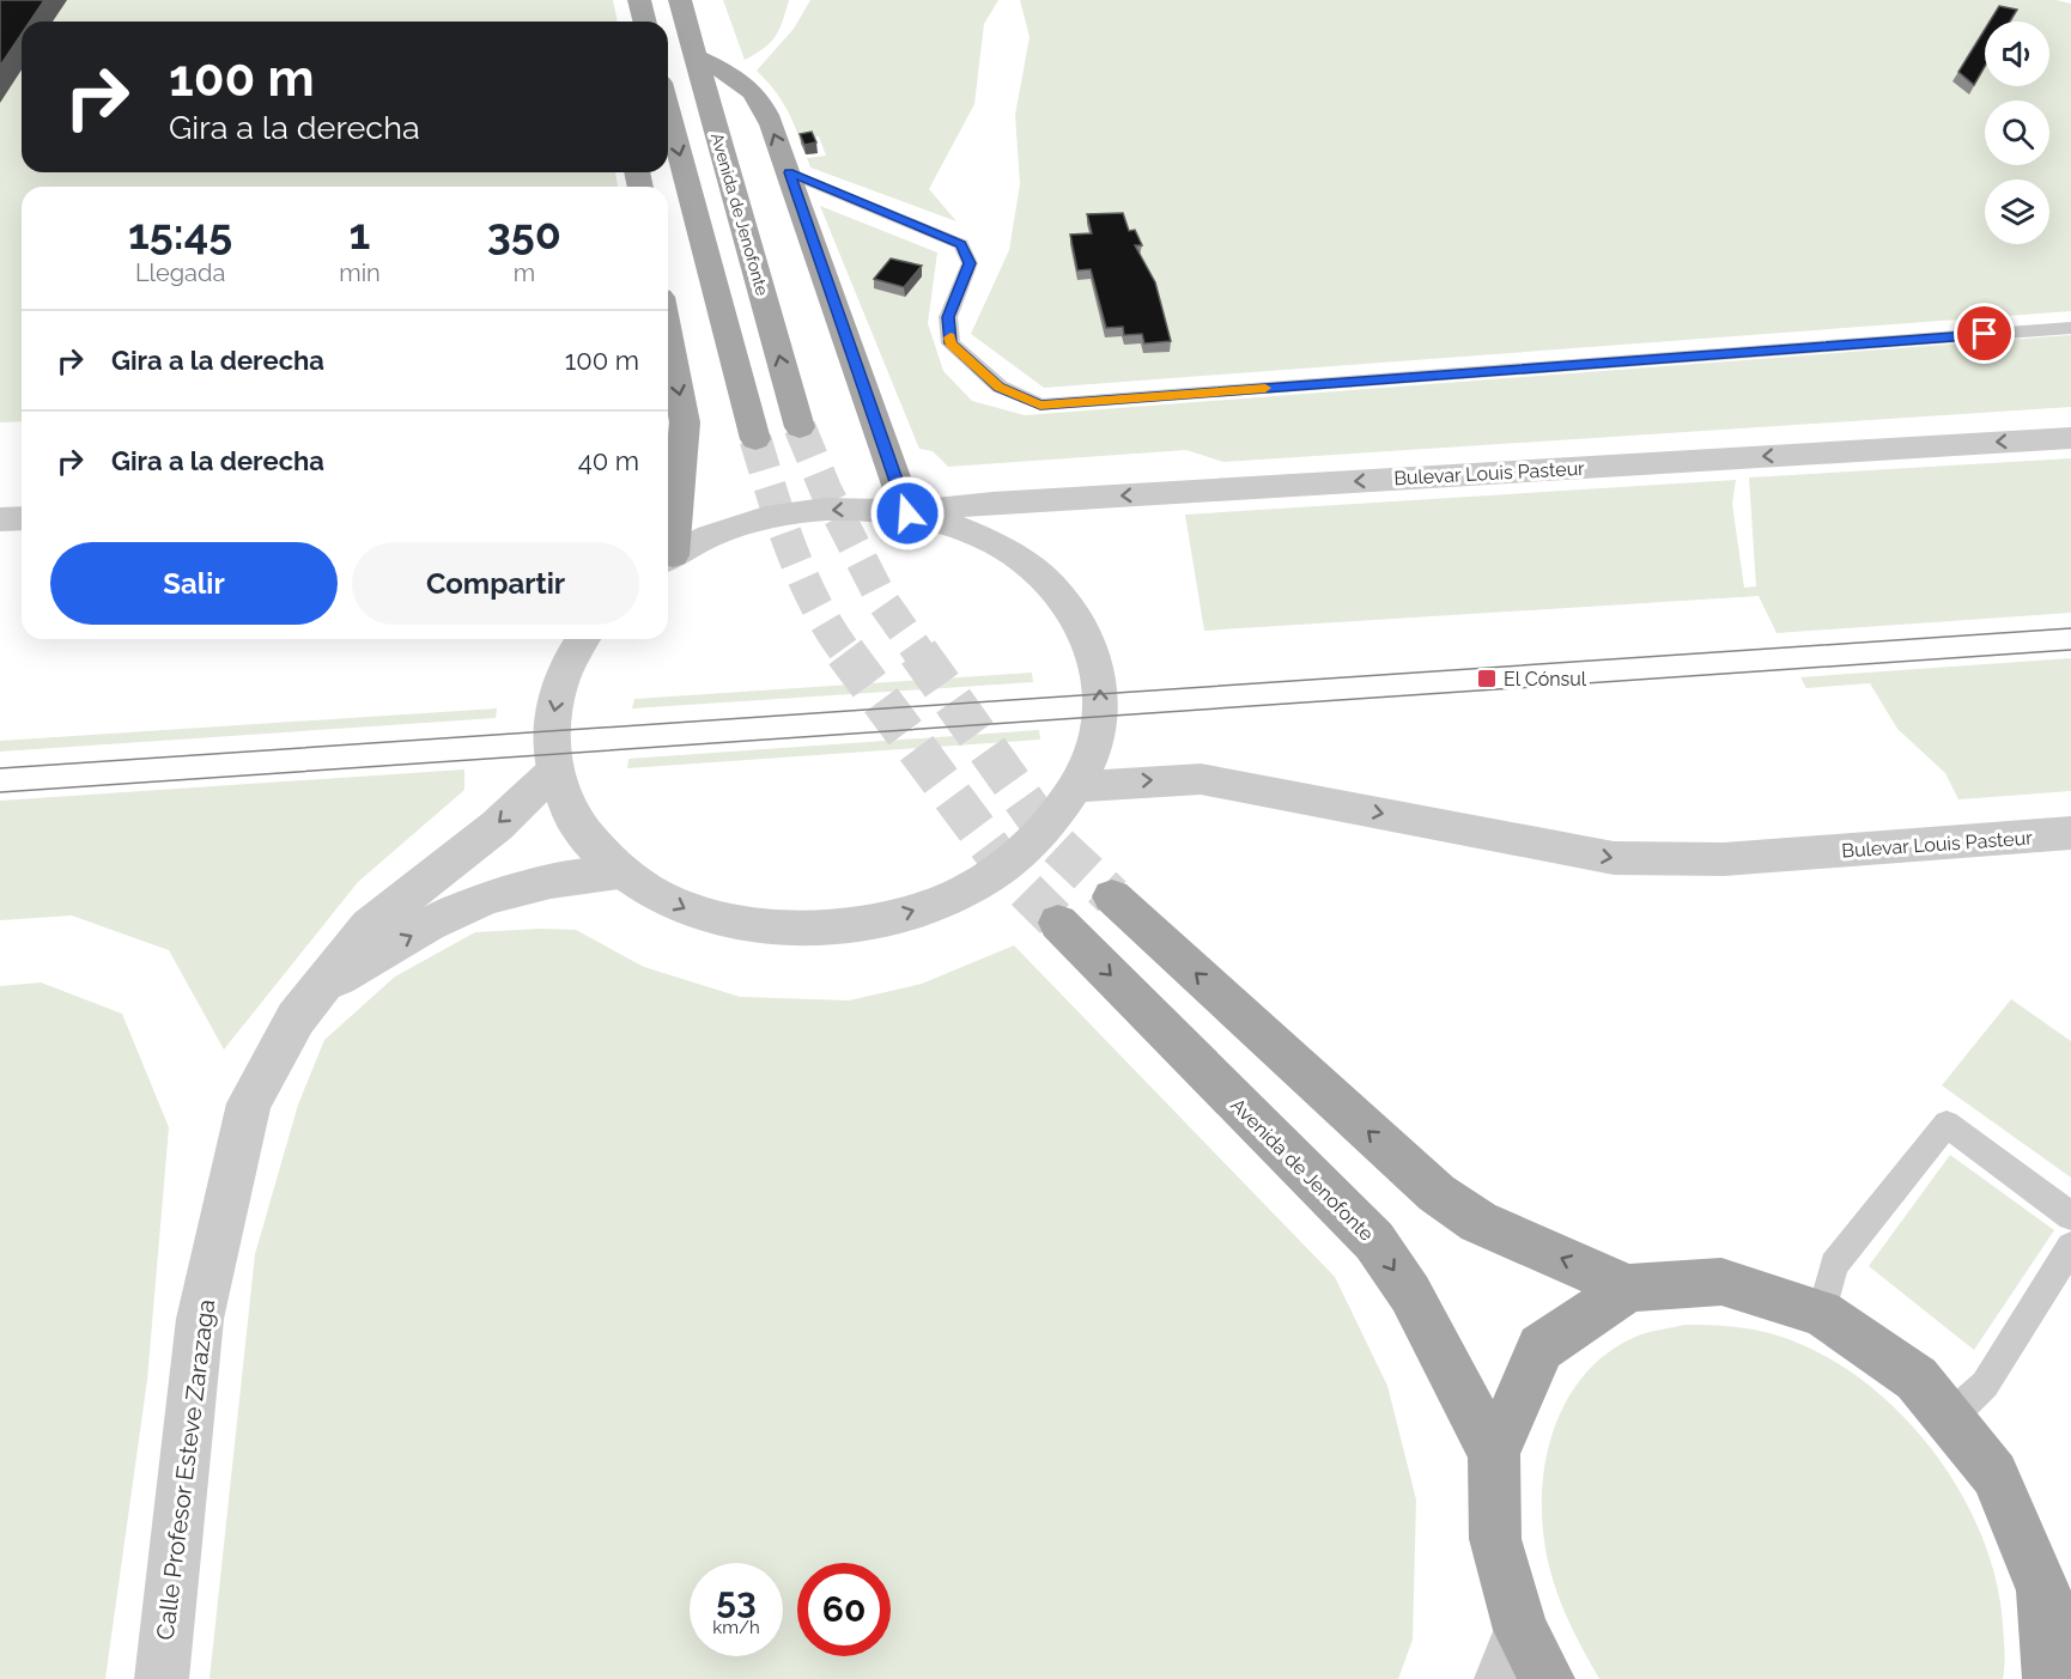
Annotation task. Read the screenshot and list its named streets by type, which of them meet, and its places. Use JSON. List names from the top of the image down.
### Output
{
  "streets": {
    "main road": ["Avenida de Jenofonte"],
    "street": ["Bulevar Louis Pasteur", "Calle Profesor Esteve Zarazaga"]
  },
  "places": {
    "transit": ["El Cónsul"]
  },
  "page": {
    "turn": ["100 m", "Gira a la derecha"],
    "eta": [
      "15:45",
      "Llegada",
      "1",
      "min",
      "350",
      "m"
    ],
    "list": [
      {
        "name": "Gira a la derecha",
        "value": "100 m"
      },
      {
        "name": "Gira a la derecha",
        "value": "40 m"
      }
    ],
    "buttons": ["Salir", "Compartir"],
    "speed": "53 km/h",
    "limit": "60"
  }
}
